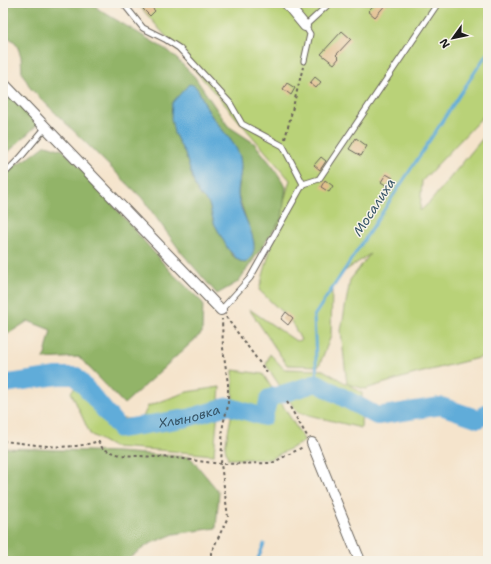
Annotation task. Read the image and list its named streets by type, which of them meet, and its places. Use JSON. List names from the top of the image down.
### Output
{
  "water": ["Мосалиха", "Хлыновка"],
  "north": "bottom left"
}
